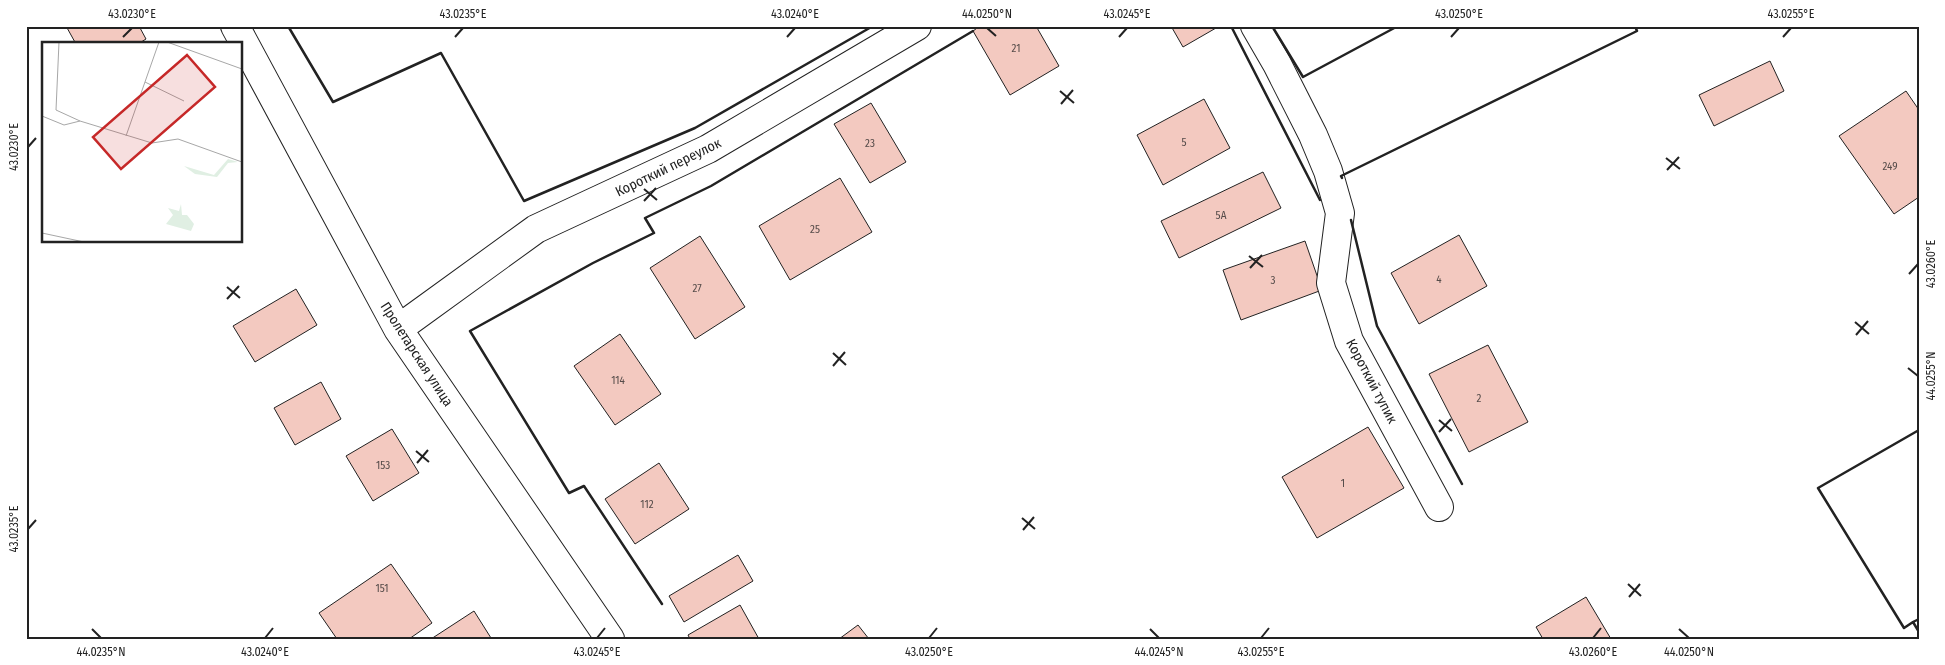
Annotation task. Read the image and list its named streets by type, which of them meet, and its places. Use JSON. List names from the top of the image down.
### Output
{
  "streets": {
    "street": ["Короткий переулок", "Пролетарская улица", "Короткий тупик"]
  },
  "crossings": [
    ["Короткий переулок", "Пролетарская улица"]
  ],
  "house_numbers": [
    "21",
    "5",
    "23",
    "249",
    "5А",
    "25",
    "4",
    "3",
    "27",
    "114",
    "2",
    "153",
    "1",
    "112",
    "151"
  ],
  "coordinates": [
    "43.0230°E",
    "43.0235°E",
    "43.0240°E",
    "44.0250°N",
    "43.0245°E",
    "43.0250°E",
    "43.0255°E",
    "43.0260°E",
    "44.0255°N",
    "44.0235°N",
    "44.0245°N"
  ]
}
